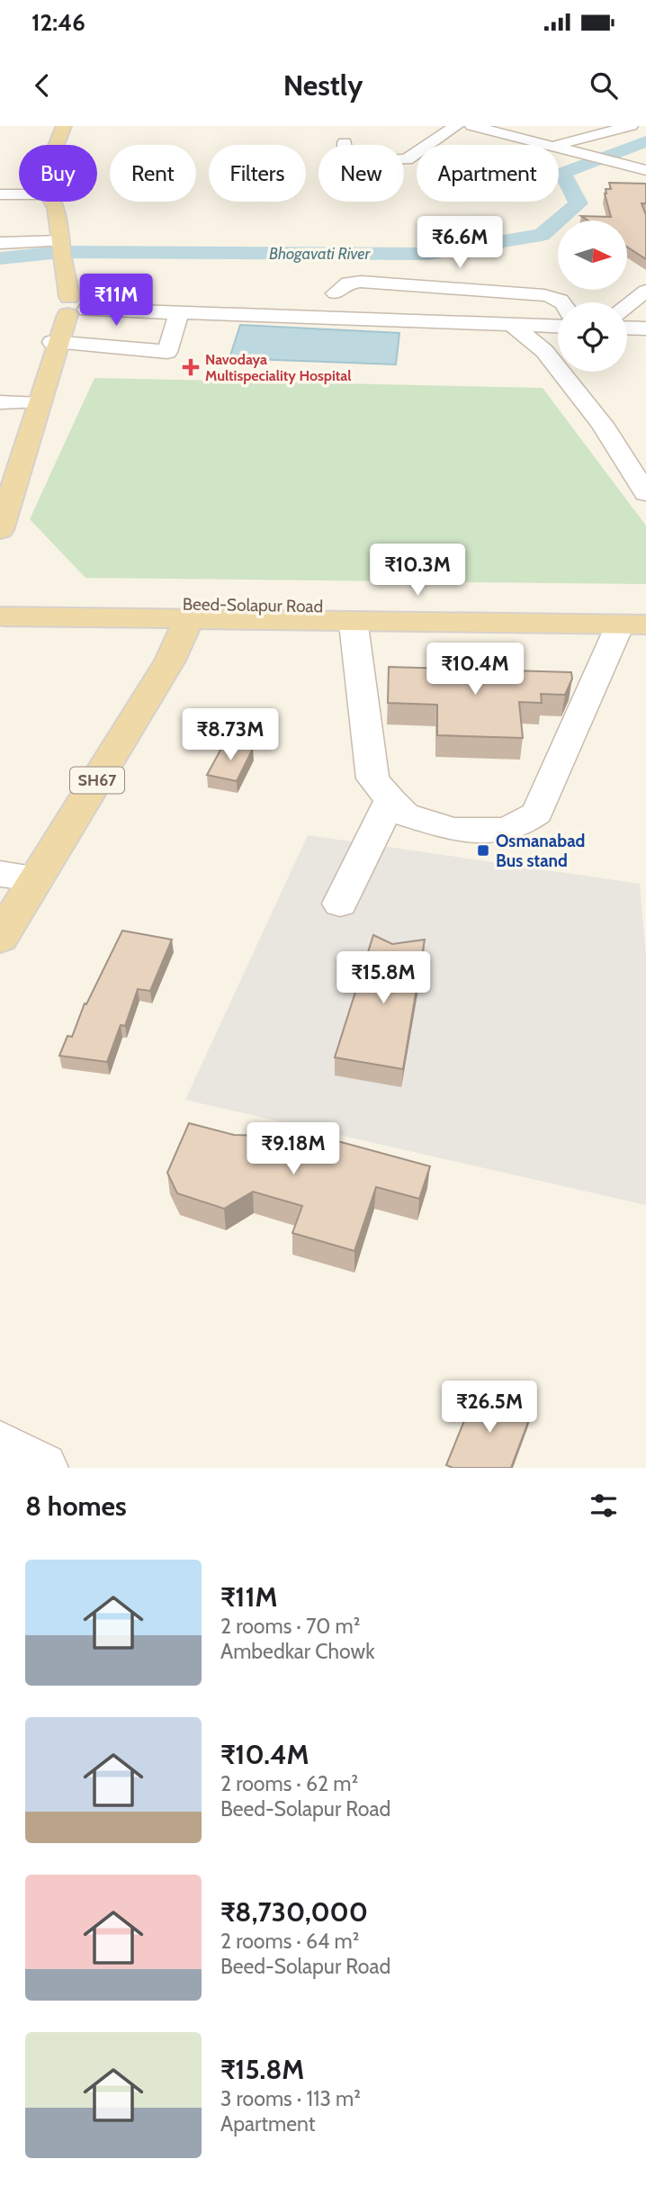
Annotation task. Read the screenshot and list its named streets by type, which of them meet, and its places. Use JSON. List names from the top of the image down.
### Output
{
  "streets": {
    "main road": ["Beed-Solapur Road", "SH67"]
  },
  "crossings": [
    ["Beed-Solapur Road", "SH67"]
  ],
  "water": ["Bhogavati River"],
  "places": {
    "health": ["Navodaya Multispeciality Hospital"],
    "transit": ["Osmanabad Bus stand"]
  },
  "north": "right",
  "page": {
    "status": "12:46",
    "header": "Nestly",
    "chip": [
      "Buy",
      "Rent",
      "Filters",
      "New",
      "Apartment"
    ],
    "price": [
      "₹6.6M",
      "₹11M",
      "₹10.3M",
      "₹10.4M",
      "₹8.73M",
      "₹15.8M",
      "₹9.18M",
      "₹26.5M"
    ],
    "heading": "8 homes",
    "list": [
      {
        "name": "₹11M",
        "note": "2 rooms · 70 m² · Ambedkar Chowk"
      },
      {
        "name": "₹10.4M",
        "note": "2 rooms · 62 m² · Beed-Solapur Road"
      },
      {
        "name": "₹8,730,000",
        "note": "2 rooms · 64 m² · Beed-Solapur Road"
      },
      {
        "name": "₹15.8M",
        "note": "3 rooms · 113 m² · Apartment"
      }
    ]
  }
}
